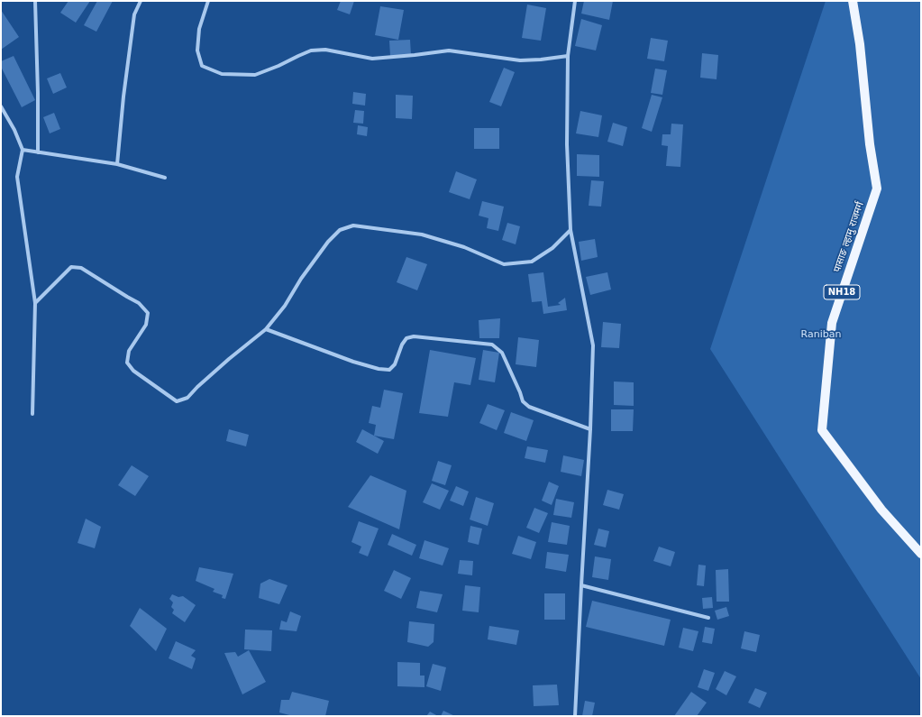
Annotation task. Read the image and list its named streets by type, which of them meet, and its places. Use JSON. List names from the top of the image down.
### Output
{
  "streets": {
    "main road": ["पासाङ ल्हामु राजमर्ग", "NH18"]
  },
  "parks": ["Raniban"]
}
